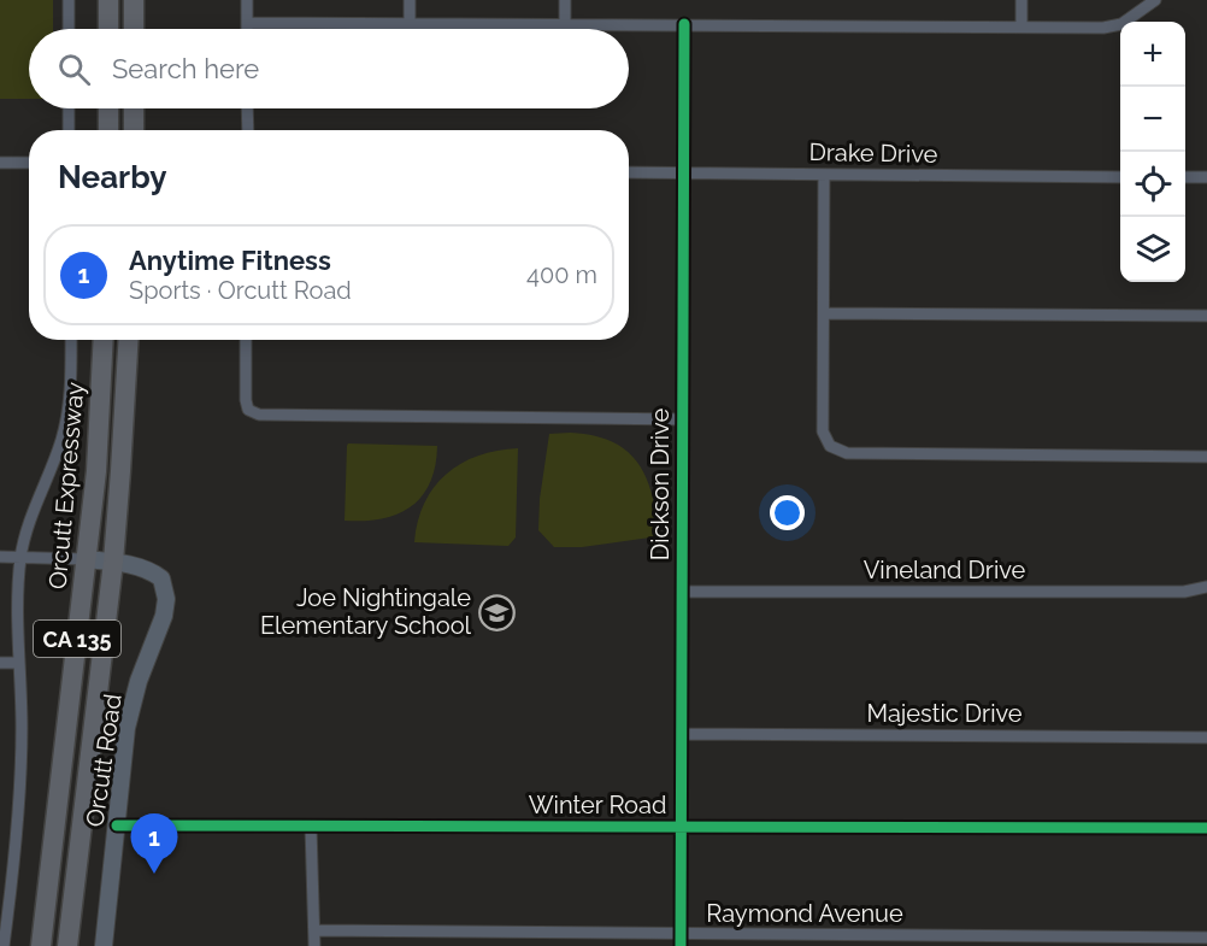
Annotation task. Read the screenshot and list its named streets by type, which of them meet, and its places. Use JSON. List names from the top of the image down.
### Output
{
  "streets": {
    "highway": ["Orcutt Expressway", "CA 135"],
    "street": [
      "Drake Drive",
      "Dickson Drive",
      "Vineland Drive",
      "Majestic Drive",
      "Orcutt Road",
      "Winter Road",
      "Raymond Avenue"
    ]
  },
  "crossings": [
    ["Drake Drive", "Dickson Drive"],
    ["Dickson Drive", "Vineland Drive"],
    ["Dickson Drive", "Majestic Drive"],
    ["Dickson Drive", "Winter Road"],
    ["Dickson Drive", "Raymond Avenue"],
    ["Orcutt Expressway", "Orcutt Road"],
    ["CA 135", "Orcutt Road"],
    ["Orcutt Road", "Winter Road"]
  ],
  "places": {
    "school or university": ["Joe Nightingale Elementary School"]
  },
  "page": {
    "map_buttons": ["+", "−"],
    "search": "Search here",
    "heading": "Nearby",
    "list": [
      {
        "mark": "1",
        "name": "Anytime Fitness",
        "note": "Sports · Orcutt Road",
        "value": "400 m"
      }
    ],
    "pins": "1"
  }
}
